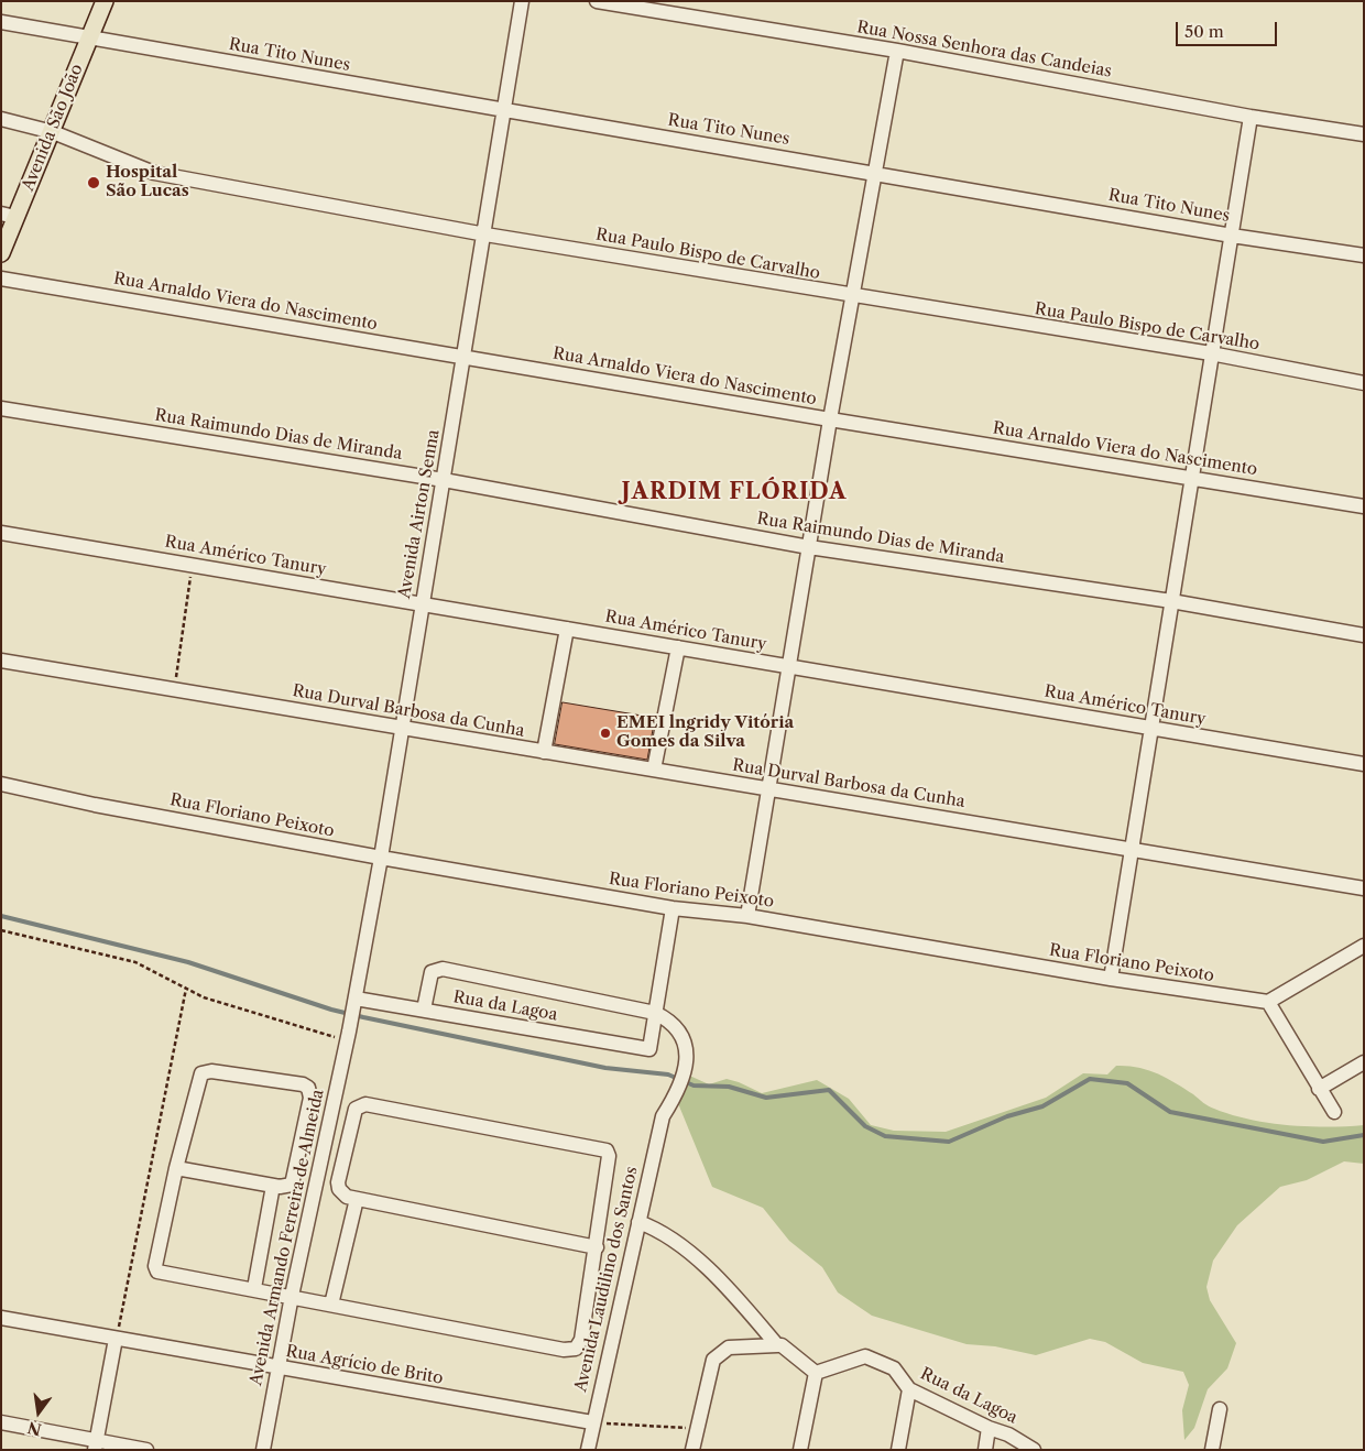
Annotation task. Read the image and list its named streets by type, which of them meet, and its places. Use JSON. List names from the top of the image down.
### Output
{
  "streets": {
    "main road": ["Avenida São João"],
    "street": [
      "Rua Nossa Senhora das Candeias",
      "Rua Tito Nunes",
      "Rua Paulo Bispo de Carvalho",
      "Rua Arnaldo Viera do Nascimento",
      "Rua Raimundo Dias de Miranda",
      "Avenida Airton Senna",
      "Rua Américo Tanury",
      "Rua Durval Barbosa da Cunha",
      "Rua Floriano Peixoto",
      "Rua da Lagoa",
      "Avenida Armando Ferreira de Almeida",
      "Avenida Laudilino dos Santos",
      "Rua Agrício de Brito"
    ]
  },
  "crossings": [
    ["Rua Tito Nunes", "Avenida São João"],
    ["Rua Tito Nunes", "Avenida Airton Senna"],
    ["Avenida São João", "Rua Paulo Bispo de Carvalho"],
    ["Rua Paulo Bispo de Carvalho", "Avenida Airton Senna"],
    ["Rua Arnaldo Viera do Nascimento", "Avenida Airton Senna"],
    ["Rua Raimundo Dias de Miranda", "Avenida Airton Senna"],
    ["Avenida Airton Senna", "Rua Américo Tanury"],
    ["Avenida Airton Senna", "Rua Durval Barbosa da Cunha"],
    ["Avenida Airton Senna", "Rua Floriano Peixoto"],
    ["Avenida Airton Senna", "Rua da Lagoa"],
    ["Avenida Airton Senna", "Avenida Armando Ferreira de Almeida"],
    ["Rua da Lagoa", "Avenida Laudilino dos Santos"],
    ["Avenida Armando Ferreira de Almeida", "Rua Agrício de Brito"],
    ["Avenida Laudilino dos Santos", "Rua Agrício de Brito"]
  ],
  "districts": ["JARDIM FLÓRIDA"],
  "places": ["Hospital São Lucas", "EMEI lngridy Vitória Gomes da Silva"],
  "scale_bar": "50 m",
  "north": "bottom"
}
